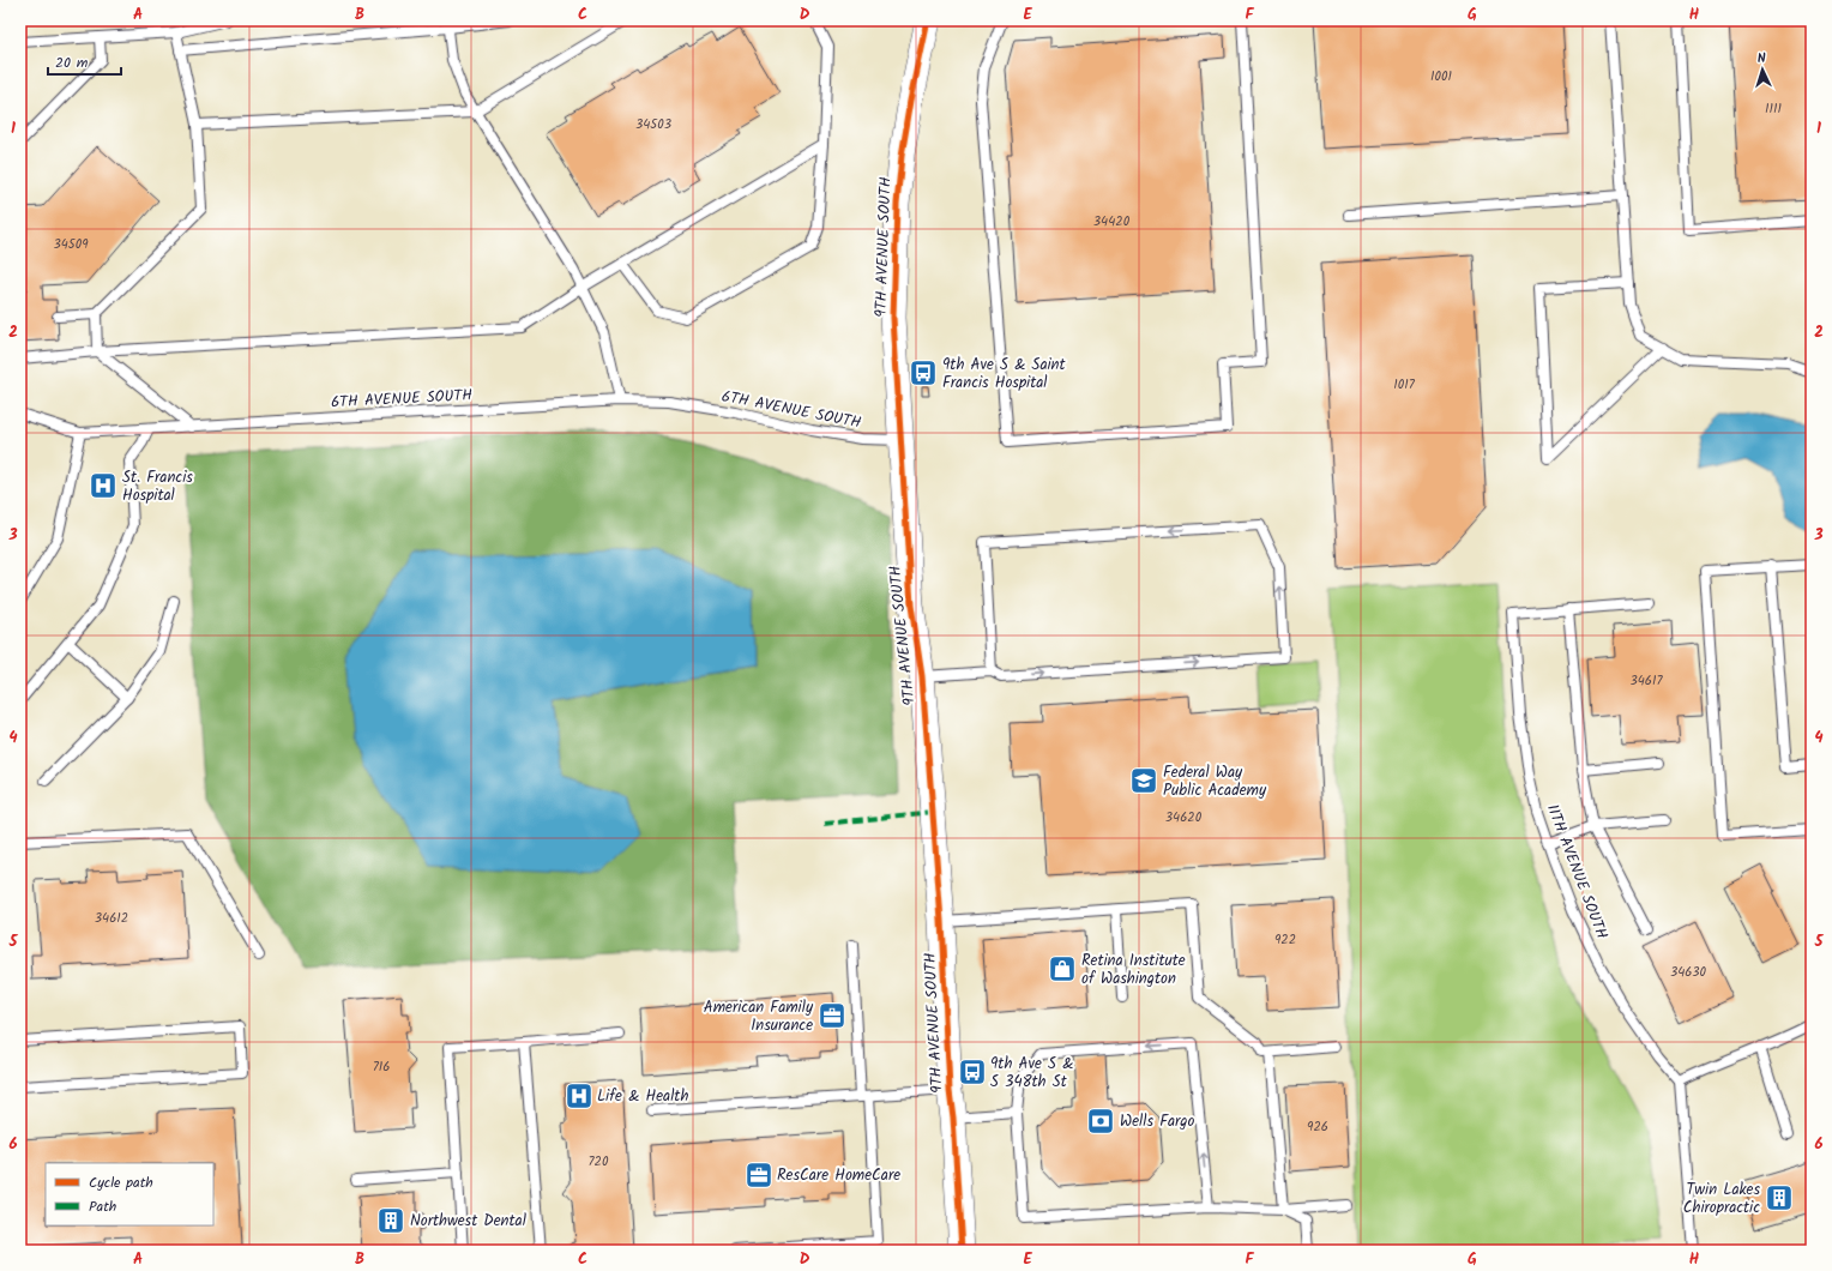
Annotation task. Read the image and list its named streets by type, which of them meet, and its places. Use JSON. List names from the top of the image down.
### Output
{
  "streets": {
    "street": ["9TH AVENUE SOUTH"],
    "lane": ["6TH AVENUE SOUTH", "11TH AVENUE SOUTH"]
  },
  "crossings": [
    ["9TH AVENUE SOUTH", "6TH AVENUE SOUTH"]
  ],
  "places": {
    "bus stop": ["9th Ave S & Saint Francis Hospital", "9th Ave S & S 348th St"],
    "hospital": ["St. Francis Hospital", "Life & Health"],
    "school or university": ["Federal Way Public Academy"],
    "shop": ["Retina Institute of Washington"],
    "office": ["American Family Insurance", "ResCare HomeCare"],
    "bank": ["Wells Fargo"],
    "building": ["Twin Lakes Chiropractic", "Northwest Dental"]
  },
  "house_numbers": [
    "1001",
    "1111",
    "34503",
    "34420",
    "34509",
    "1017",
    "34617",
    "34620",
    "34612",
    "922",
    "34630",
    "716",
    "926",
    "720"
  ],
  "legend": ["Cycle path", "Path"],
  "scale_bar": "20 m",
  "north": "top",
  "grid": {
    "columns": [
      "A",
      "B",
      "C",
      "D",
      "E",
      "F",
      "G",
      "H"
    ],
    "rows": [
      "1",
      "2",
      "3",
      "4",
      "5",
      "6"
    ]
  }
}
